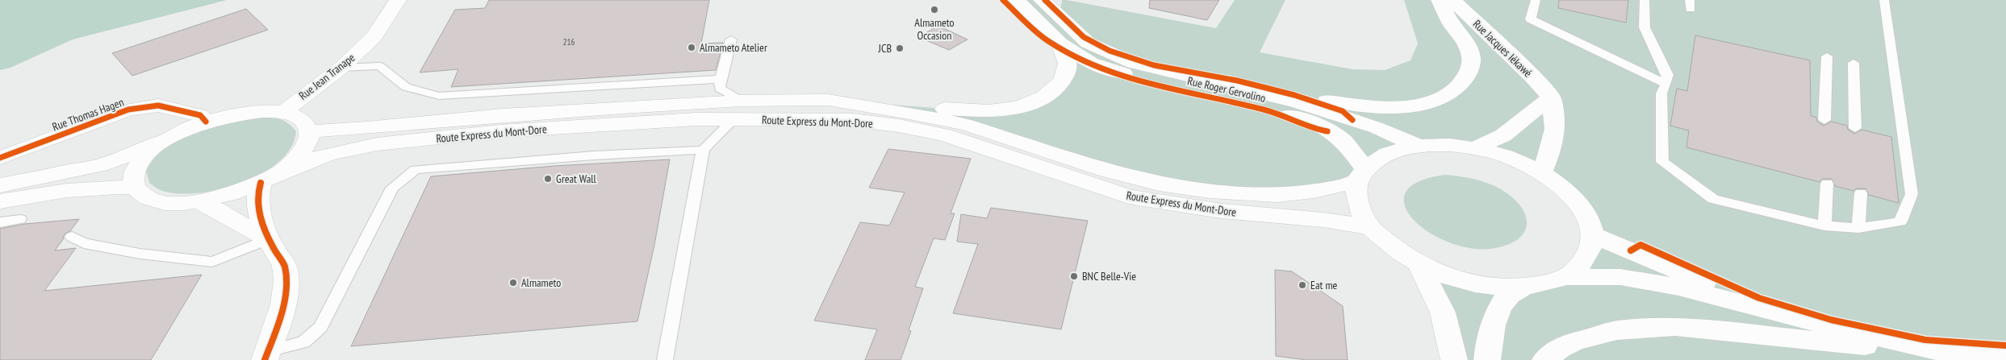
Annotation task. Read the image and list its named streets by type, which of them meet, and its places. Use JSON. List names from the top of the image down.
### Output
{
  "streets": {
    "main road": [
      "Rue Jacques Iékawé",
      "Rue Jean Tranape",
      "Rue Roger Gervolino",
      "Rue Thomas Hagen",
      "Route Express du Mont-Dore"
    ]
  },
  "crossings": [
    ["Rue Roger Gervolino", "Route Express du Mont-Dore"]
  ],
  "places": [
    "Almameto Occasion",
    "Almameto Atelier",
    "JCB",
    "Great Wall",
    "BNC Belle-Vie",
    "Almameto",
    "Eat me"
  ],
  "house_numbers": ["216"]
}
